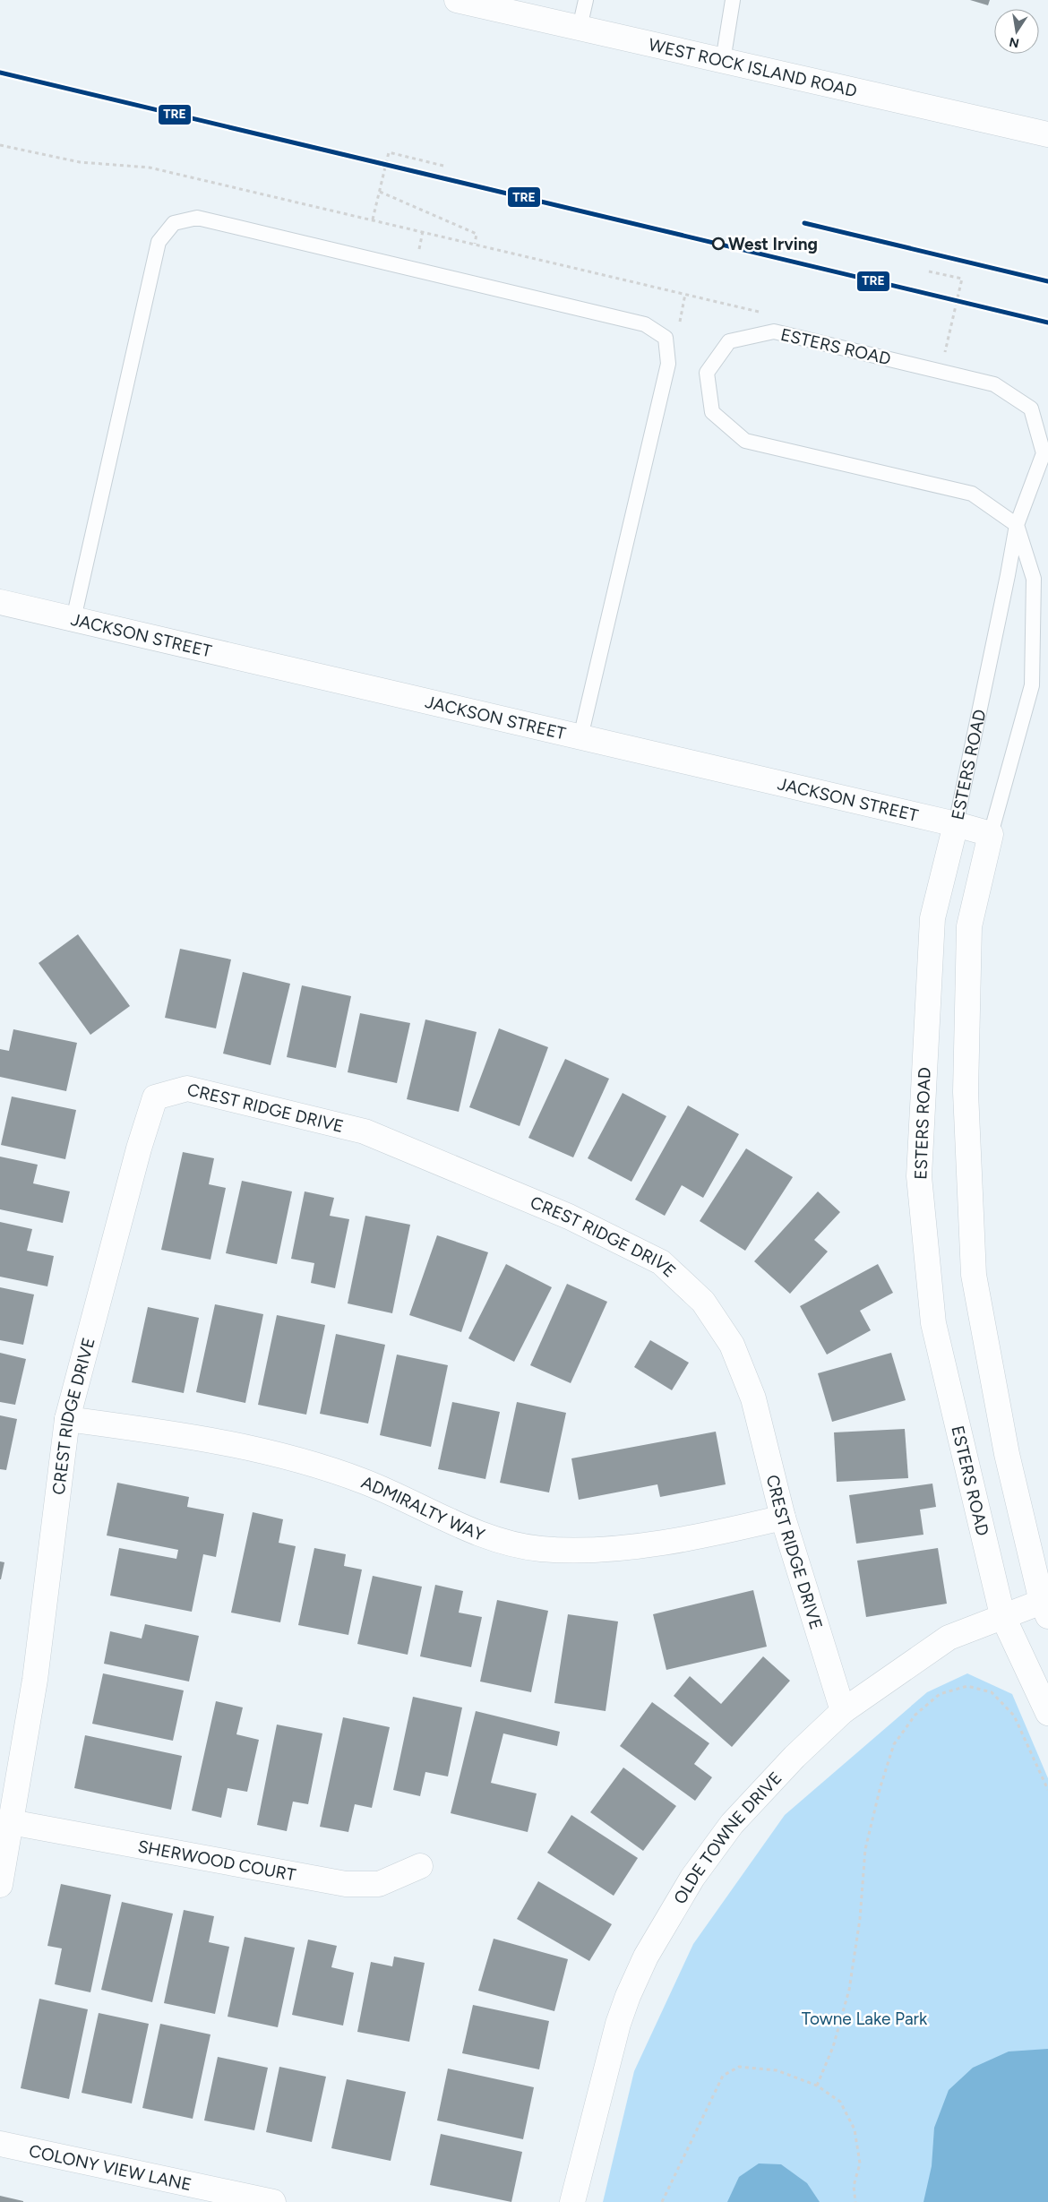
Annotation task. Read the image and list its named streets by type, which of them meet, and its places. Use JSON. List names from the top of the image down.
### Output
{
  "streets": {
    "street": [
      "WEST ROCK ISLAND ROAD",
      "ESTERS ROAD",
      "JACKSON STREET",
      "CREST RIDGE DRIVE",
      "ADMIRALTY WAY",
      "OLDE TOWNE DRIVE",
      "SHERWOOD COURT",
      "COLONY VIEW LANE"
    ]
  },
  "crossings": [
    ["ESTERS ROAD", "JACKSON STREET"],
    ["ESTERS ROAD", "OLDE TOWNE DRIVE"],
    ["CREST RIDGE DRIVE", "ADMIRALTY WAY"],
    ["CREST RIDGE DRIVE", "OLDE TOWNE DRIVE"],
    ["CREST RIDGE DRIVE", "SHERWOOD COURT"]
  ],
  "parks": ["Towne Lake Park"],
  "places": ["West Irving"],
  "lines": ["transit line TRE"],
  "north": "bottom"
}
